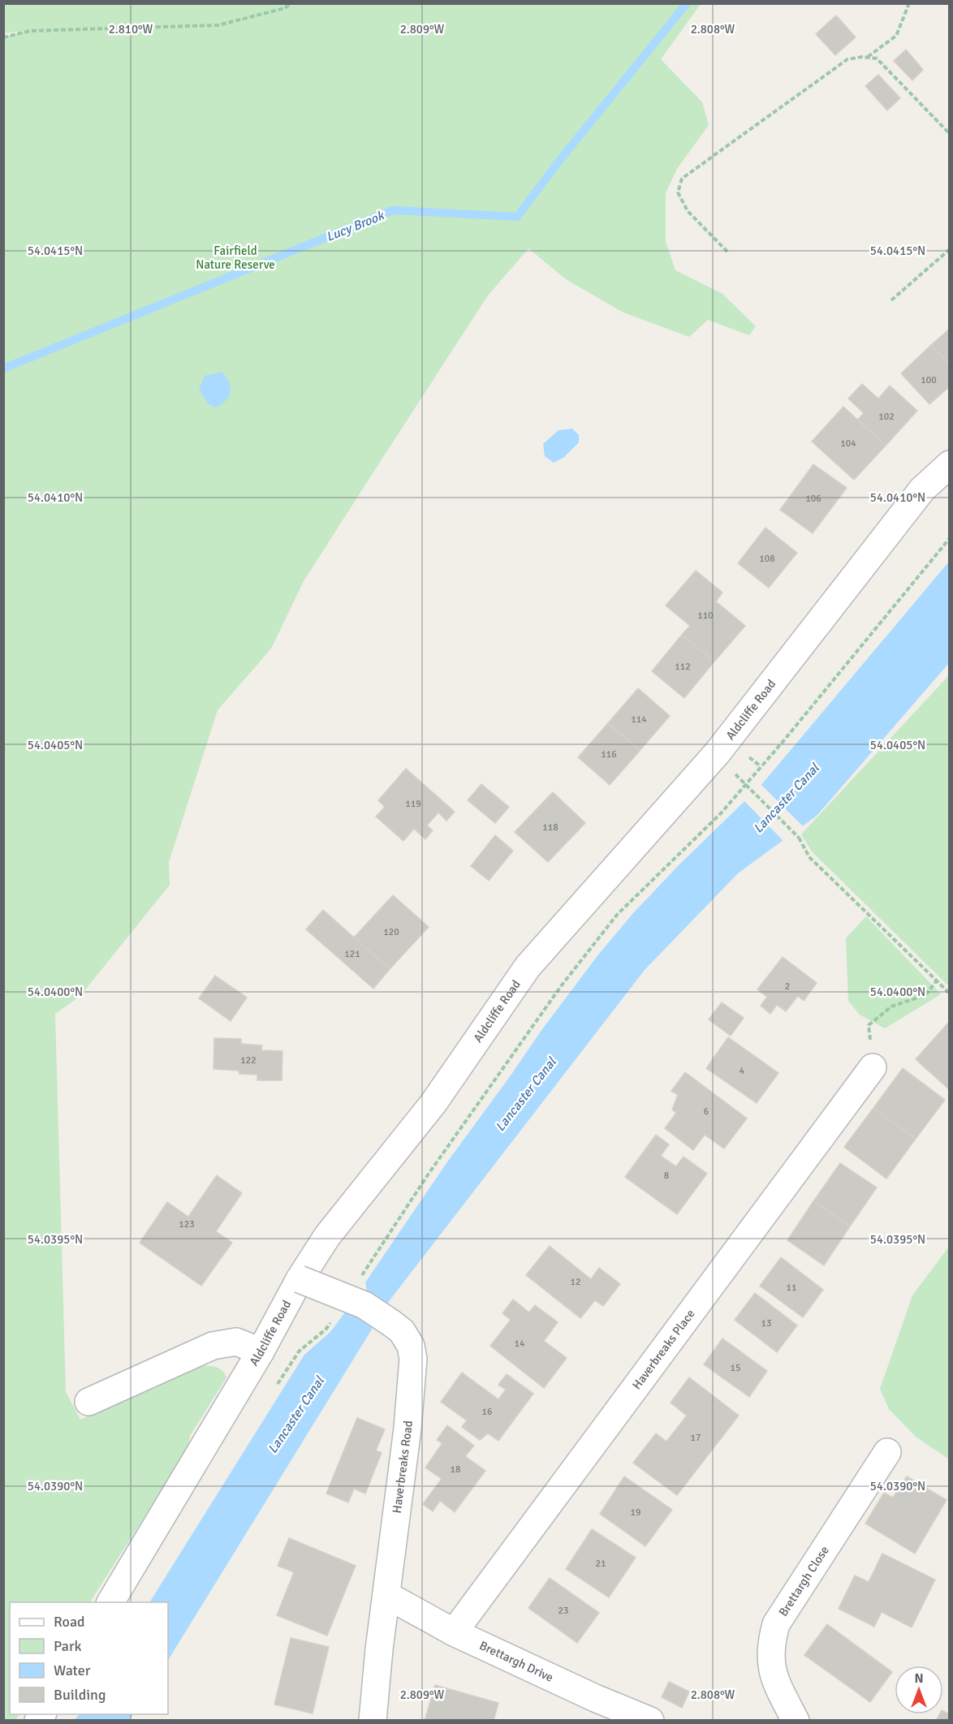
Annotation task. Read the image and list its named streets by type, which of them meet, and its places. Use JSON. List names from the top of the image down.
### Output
{
  "streets": {
    "street": [
      "Aldcliffe Road",
      "Haverbreaks Place",
      "Haverbreaks Road",
      "Brettargh Close",
      "Brettargh Drive"
    ]
  },
  "crossings": [
    ["Aldcliffe Road", "Haverbreaks Road"],
    ["Haverbreaks Place", "Brettargh Drive"],
    ["Haverbreaks Road", "Brettargh Drive"]
  ],
  "water": ["Lucy Brook", "Lancaster Canal"],
  "parks": ["Fairfield Nature Reserve"],
  "house_numbers": [
    "100",
    "102",
    "104",
    "106",
    "108",
    "110",
    "112",
    "114",
    "116",
    "119",
    "118",
    "120",
    "121",
    "2",
    "122",
    "4",
    "6",
    "8",
    "123",
    "12",
    "11",
    "13",
    "14",
    "15",
    "16",
    "17",
    "18",
    "19",
    "21",
    "23"
  ],
  "legend": [
    "Road",
    "Park",
    "Water",
    "Building"
  ],
  "north": "top",
  "coordinates": [
    "2.810°W",
    "2.809°W",
    "2.808°W",
    "54.0415°N",
    "54.0410°N",
    "54.0405°N",
    "54.0400°N",
    "54.0395°N",
    "54.0390°N"
  ]
}
